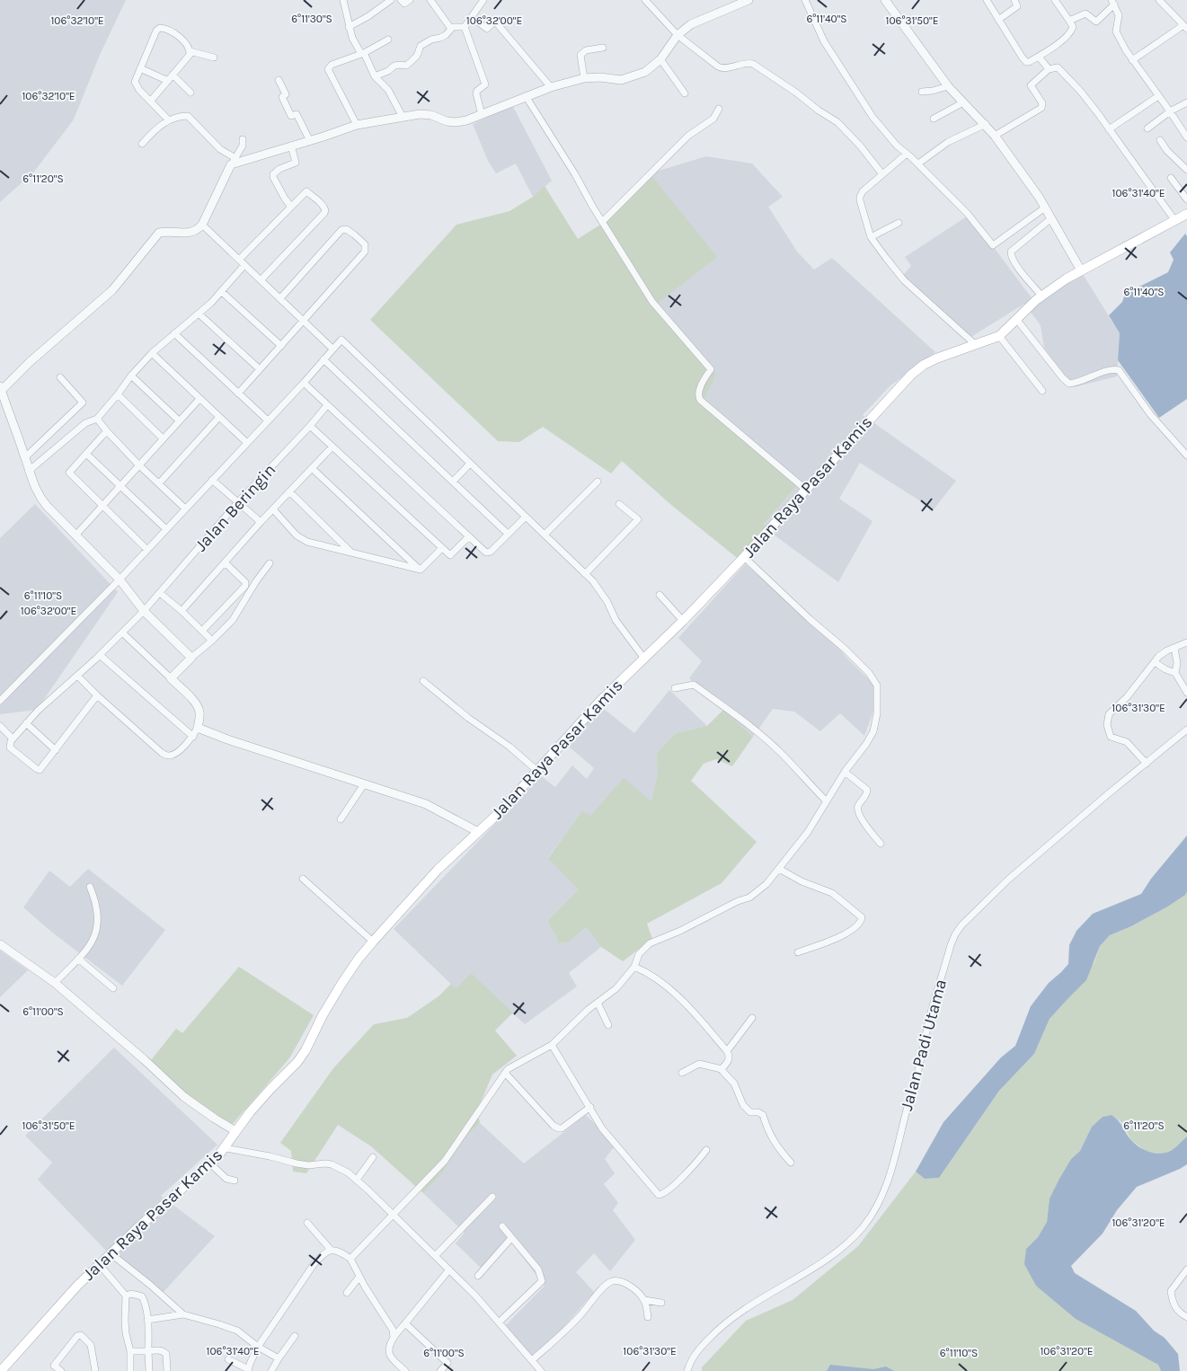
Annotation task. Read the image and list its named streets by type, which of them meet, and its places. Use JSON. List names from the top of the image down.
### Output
{
  "streets": {
    "main road": ["Jalan Raya Pasar Kamis"],
    "street": ["Jalan Beringin", "Jalan Padi Utama"]
  },
  "coordinates": [
    "6°11'30\"S",
    "6°11'40\"S",
    "106°32'10\"E",
    "106°32'00\"E",
    "106°31'50\"E",
    "6°11'20\"S",
    "106°31'40\"E",
    "6°11'10\"S",
    "106°31'30\"E",
    "6°11'00\"S",
    "106°31'20\"E"
  ]
}
